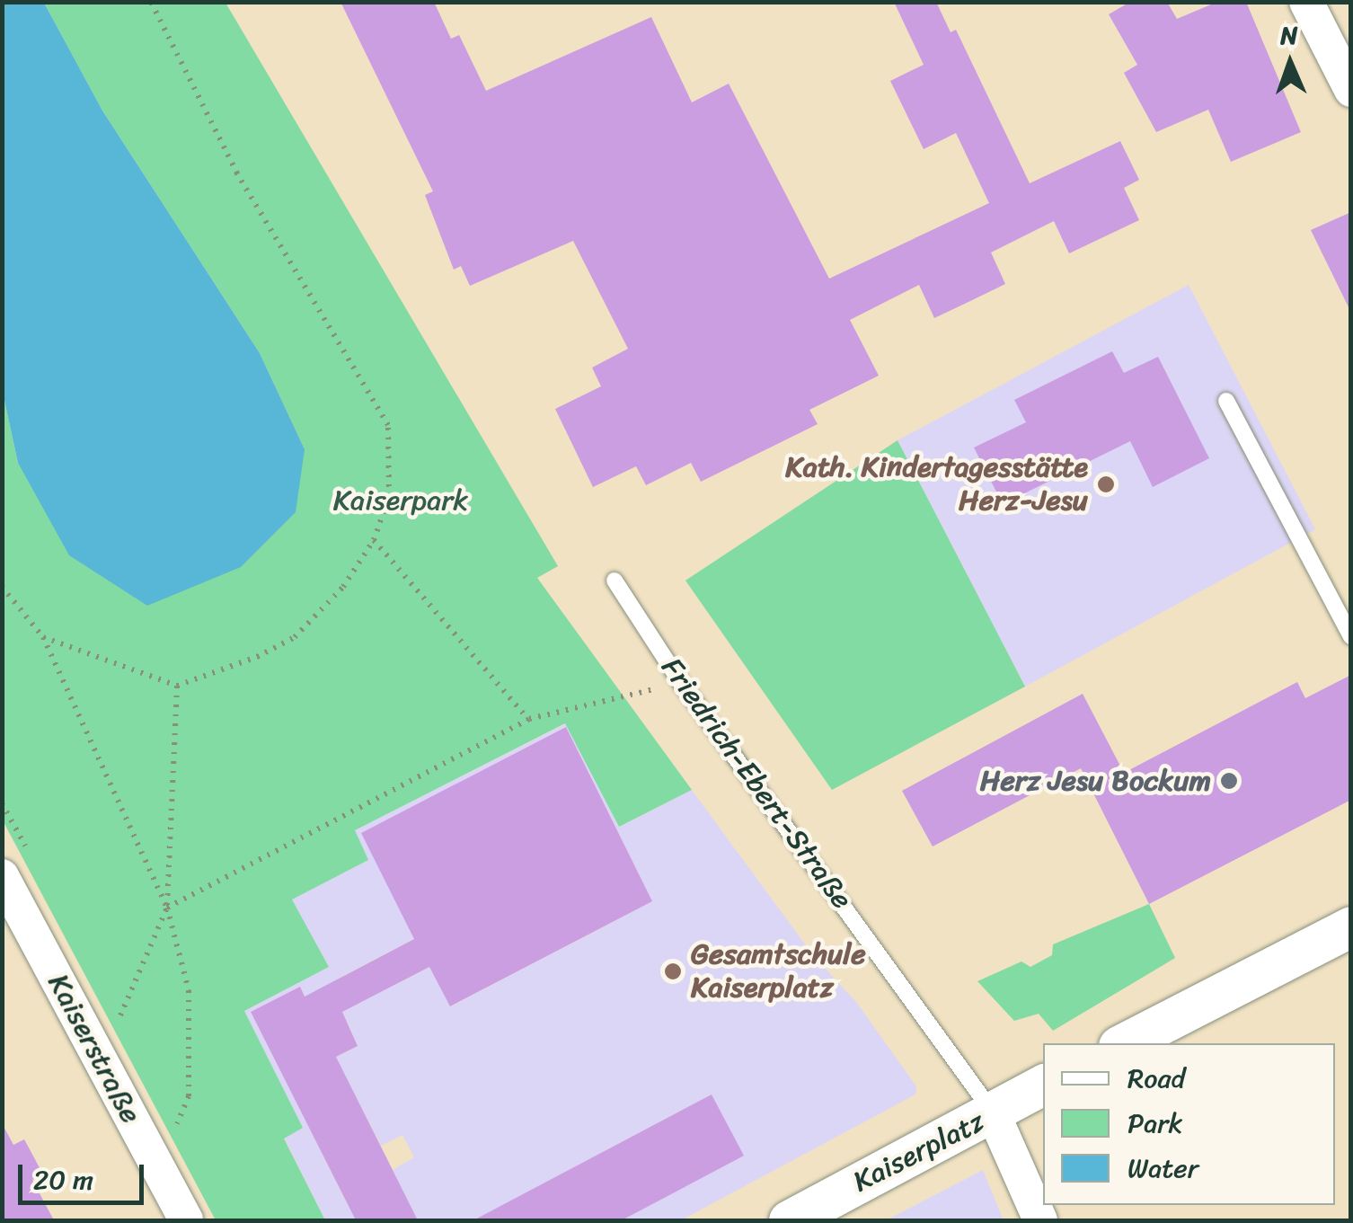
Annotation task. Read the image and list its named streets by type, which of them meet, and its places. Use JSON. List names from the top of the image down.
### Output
{
  "streets": {
    "street": ["Kaiserstraße", "Kaiserplatz"],
    "lane": ["Friedrich-Ebert-Straße"]
  },
  "crossings": [
    ["Friedrich-Ebert-Straße", "Kaiserplatz"]
  ],
  "parks": ["Kaiserpark"],
  "places": ["Kath. Kindertagesstätte Herz-Jesu", "Herz Jesu Bockum", "Gesamtschule Kaiserplatz"],
  "legend": ["Road", "Park", "Water"],
  "scale_bar": "20 m",
  "north": "top"
}
